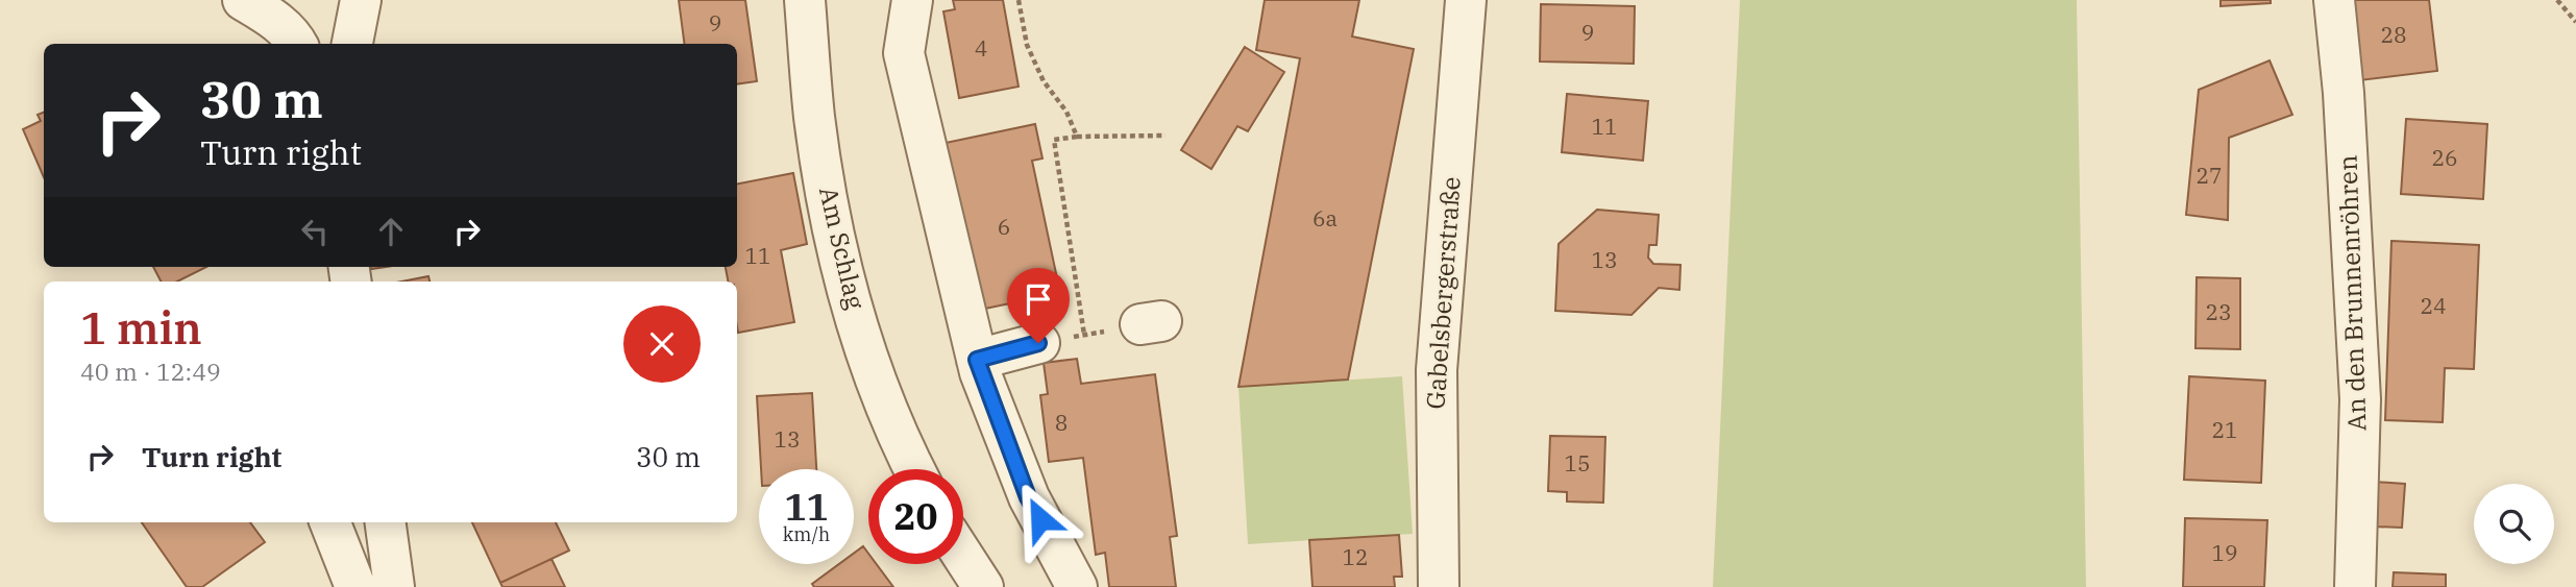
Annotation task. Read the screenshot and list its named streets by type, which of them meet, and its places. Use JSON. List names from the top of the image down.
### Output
{
  "streets": {
    "street": ["Am Schlag", "Gabelsbergerstraße", "An den Brunnenröhren"]
  },
  "house_numbers": [
    "9",
    "9",
    "28",
    "4",
    "11",
    "26",
    "27",
    "6a",
    "6",
    "11",
    "13",
    "24",
    "23",
    "8",
    "21",
    "13",
    "15",
    "19",
    "12"
  ],
  "page": {
    "turn": ["30 m", "Turn right"],
    "heading": ["1 min", "40 m · 12:49"],
    "list": [
      {
        "name": "Turn right",
        "value": "30 m"
      }
    ],
    "speed": "11 km/h",
    "limit": "20"
  }
}
